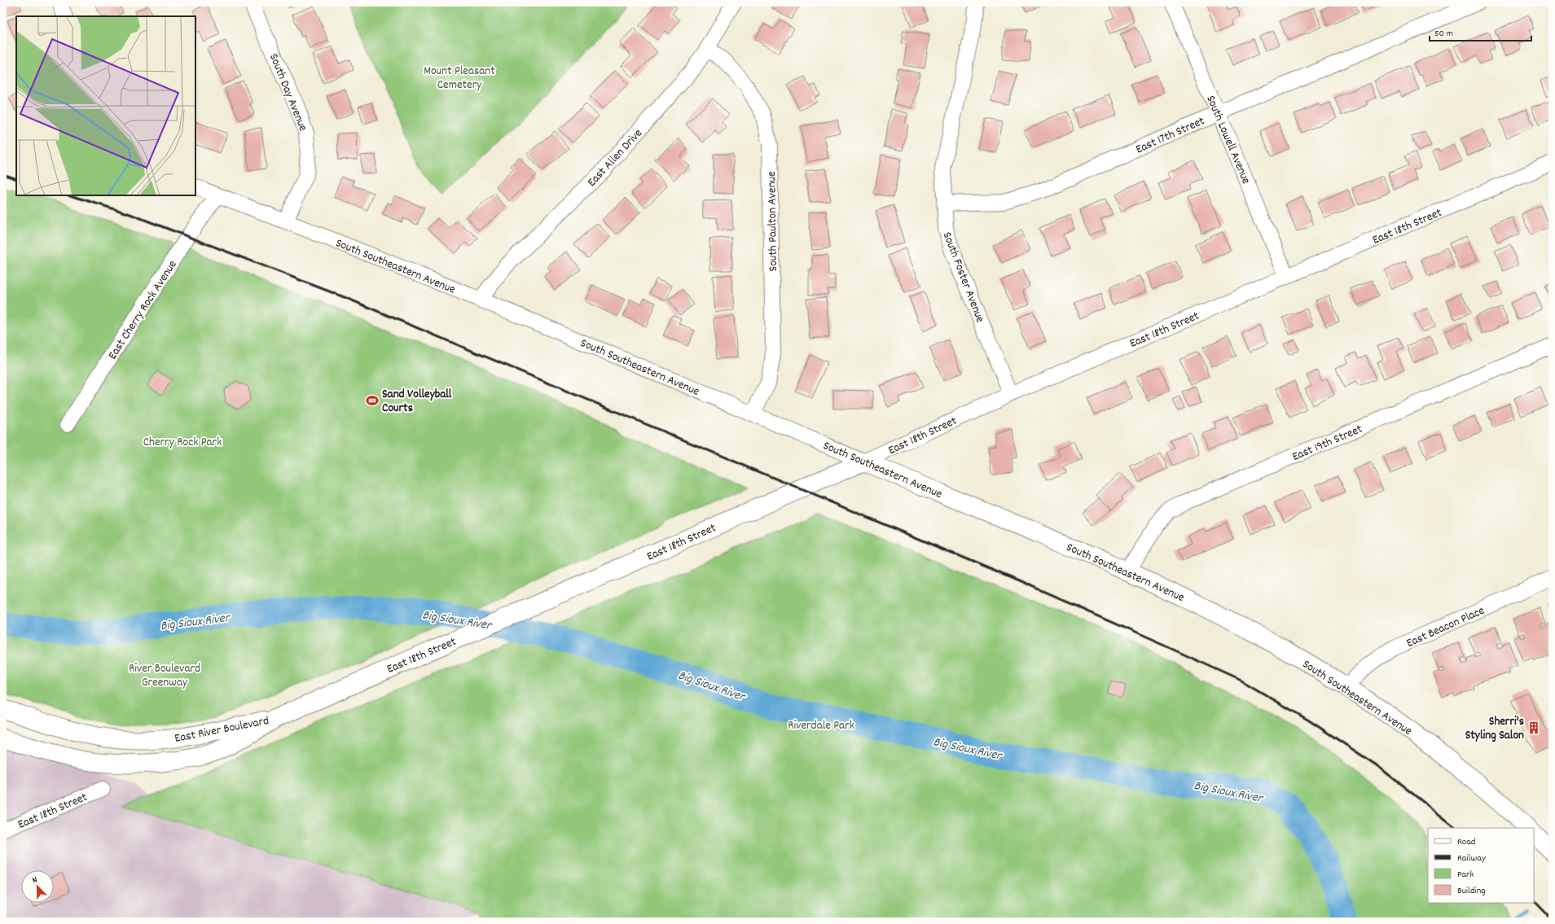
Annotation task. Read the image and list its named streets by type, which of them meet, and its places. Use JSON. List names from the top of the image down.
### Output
{
  "streets": {
    "main road": ["East 18th Street", "South Southeastern Avenue", "East River Boulevard"],
    "street": [
      "South Day Avenue",
      "East 17th Street",
      "South Lowell Avenue",
      "East Allen Drive",
      "South Paulton Avenue",
      "South Foster Avenue",
      "East Cherry Rock Avenue",
      "East 19th Street",
      "East Beacon Place"
    ]
  },
  "crossings": [
    ["South Day Avenue", "South Southeastern Avenue"],
    ["East 17th Street", "South Lowell Avenue"],
    ["East 17th Street", "South Foster Avenue"],
    ["South Lowell Avenue", "East 18th Street"],
    ["East Allen Drive", "South Paulton Avenue"],
    ["East Allen Drive", "South Southeastern Avenue"],
    ["South Paulton Avenue", "South Southeastern Avenue"],
    ["East 18th Street", "South Southeastern Avenue"],
    ["East 18th Street", "South Foster Avenue"],
    ["East 18th Street", "East River Boulevard"],
    ["South Southeastern Avenue", "East Cherry Rock Avenue"],
    ["South Southeastern Avenue", "East 19th Street"],
    ["South Southeastern Avenue", "East Beacon Place"]
  ],
  "water": ["Big Sioux River"],
  "parks": [
    "Mount Pleasant Cemetery",
    "Cherry Rock Park",
    "River Boulevard Greenway",
    "Riverdale Park"
  ],
  "places": {
    "sports": ["Sand Volleyball Courts"],
    "building": ["Sherri's Styling Salon"]
  },
  "legend": [
    "Road",
    "Railway",
    "Park",
    "Building"
  ],
  "scale_bar": "50 m",
  "north": "top left"
}
